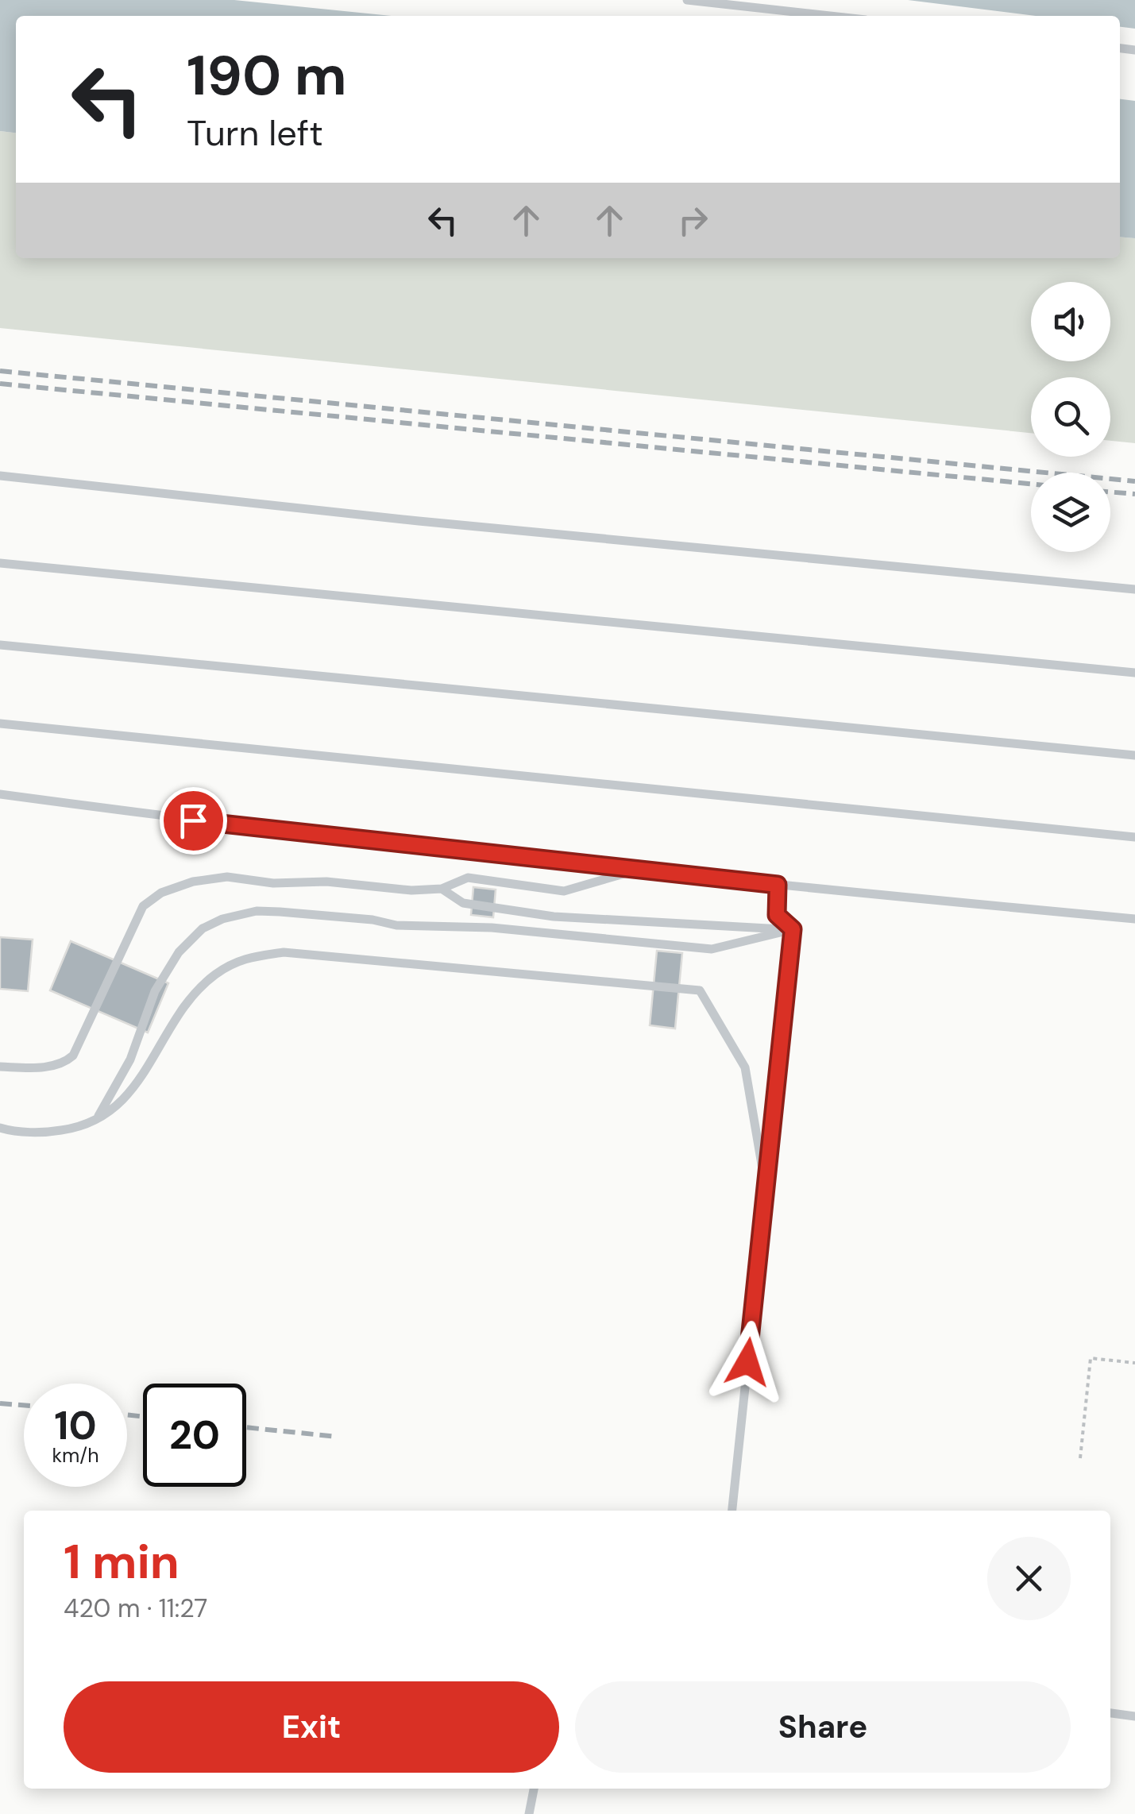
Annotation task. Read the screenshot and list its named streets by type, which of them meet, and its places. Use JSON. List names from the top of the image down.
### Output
{
  "page": {
    "turn": ["190 m", "Turn left"],
    "speed": "10 km/h",
    "limit": "20",
    "heading": ["1 min", "420 m · 11:27"],
    "buttons": ["Exit", "Share"]
  }
}
